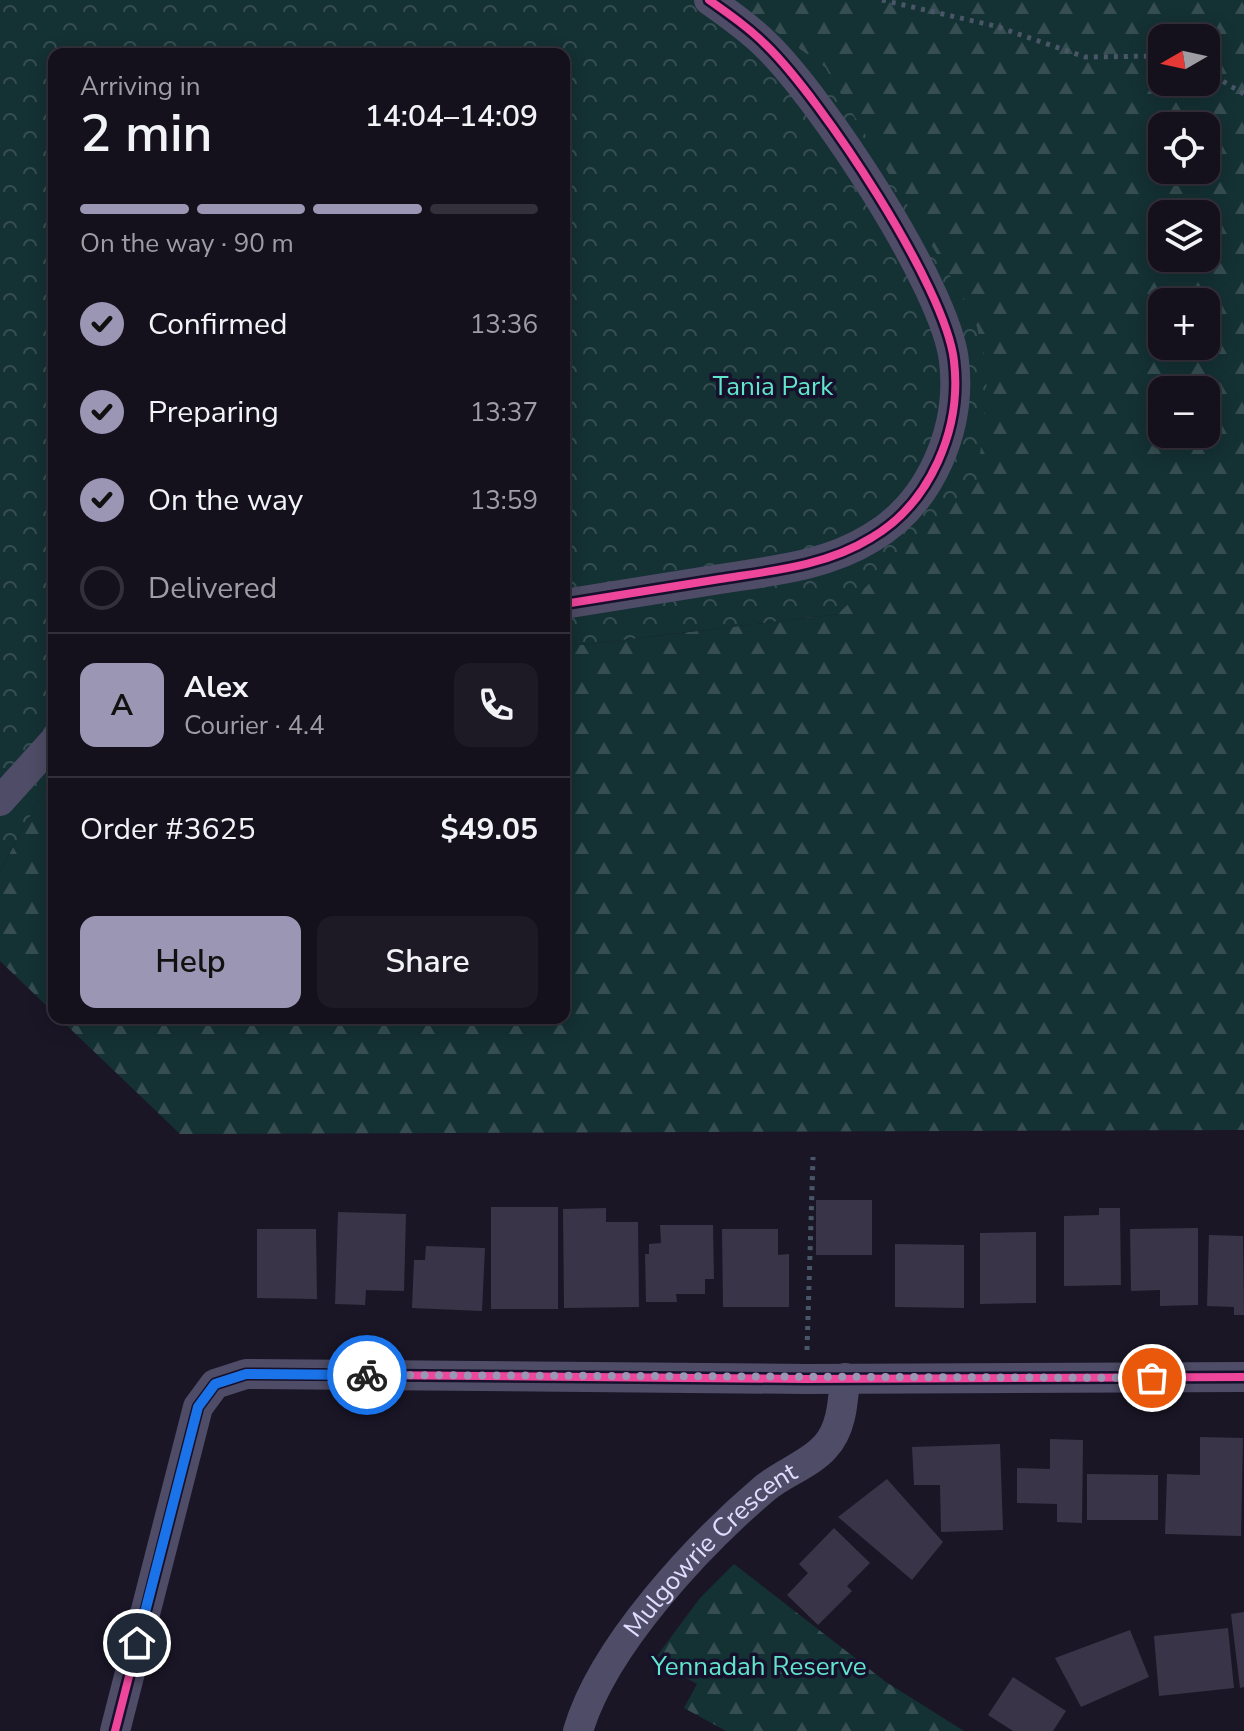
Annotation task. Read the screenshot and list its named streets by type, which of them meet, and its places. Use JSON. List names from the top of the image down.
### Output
{
  "streets": {
    "street": ["Mulgowrie Crescent"]
  },
  "parks": ["Tania Park", "Yennadah Reserve"],
  "north": "left",
  "page": {
    "map_buttons": ["+", "−"],
    "heading": ["2 min", "Arriving in", "14:04–14:09"],
    "panel": [
      "Alex",
      "Courier · 4.4",
      "Order #3625",
      "$49.05"
    ],
    "bar": "On the way · 90 m",
    "list": [
      ["Confirmed", "13:36"],
      ["Preparing", "13:37"],
      ["On the way", "13:59"],
      "Delivered"
    ],
    "round": "A",
    "buttons": ["Help", "Share"]
  }
}
